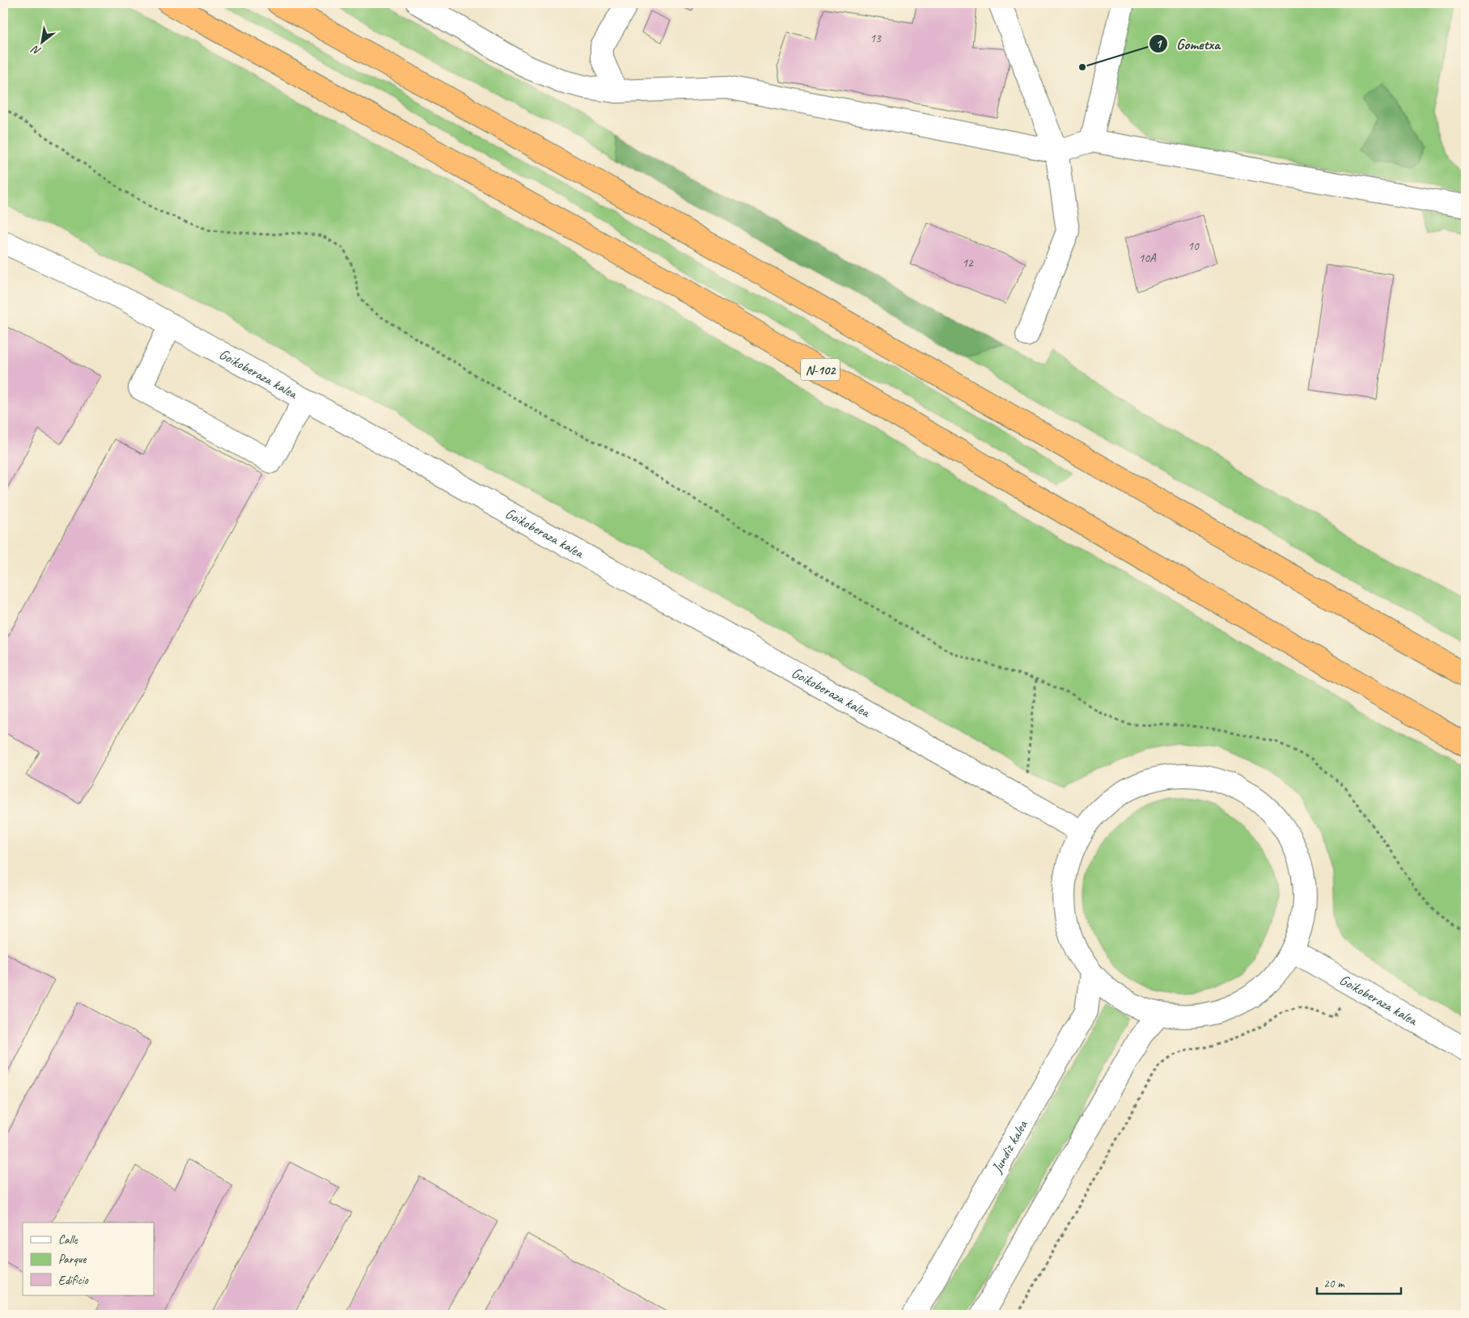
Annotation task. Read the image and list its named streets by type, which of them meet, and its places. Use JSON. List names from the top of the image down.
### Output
{
  "streets": {
    "highway": ["N-102"],
    "street": ["Goikoberaza kalea", "Jundiz kalea"]
  },
  "places": ["Gometxa"],
  "house_numbers": [
    "13",
    "10",
    "10A",
    "12"
  ],
  "legend": ["Calle", "Parque", "Edificio"],
  "scale_bar": "20 m",
  "north": "bottom left"
}
